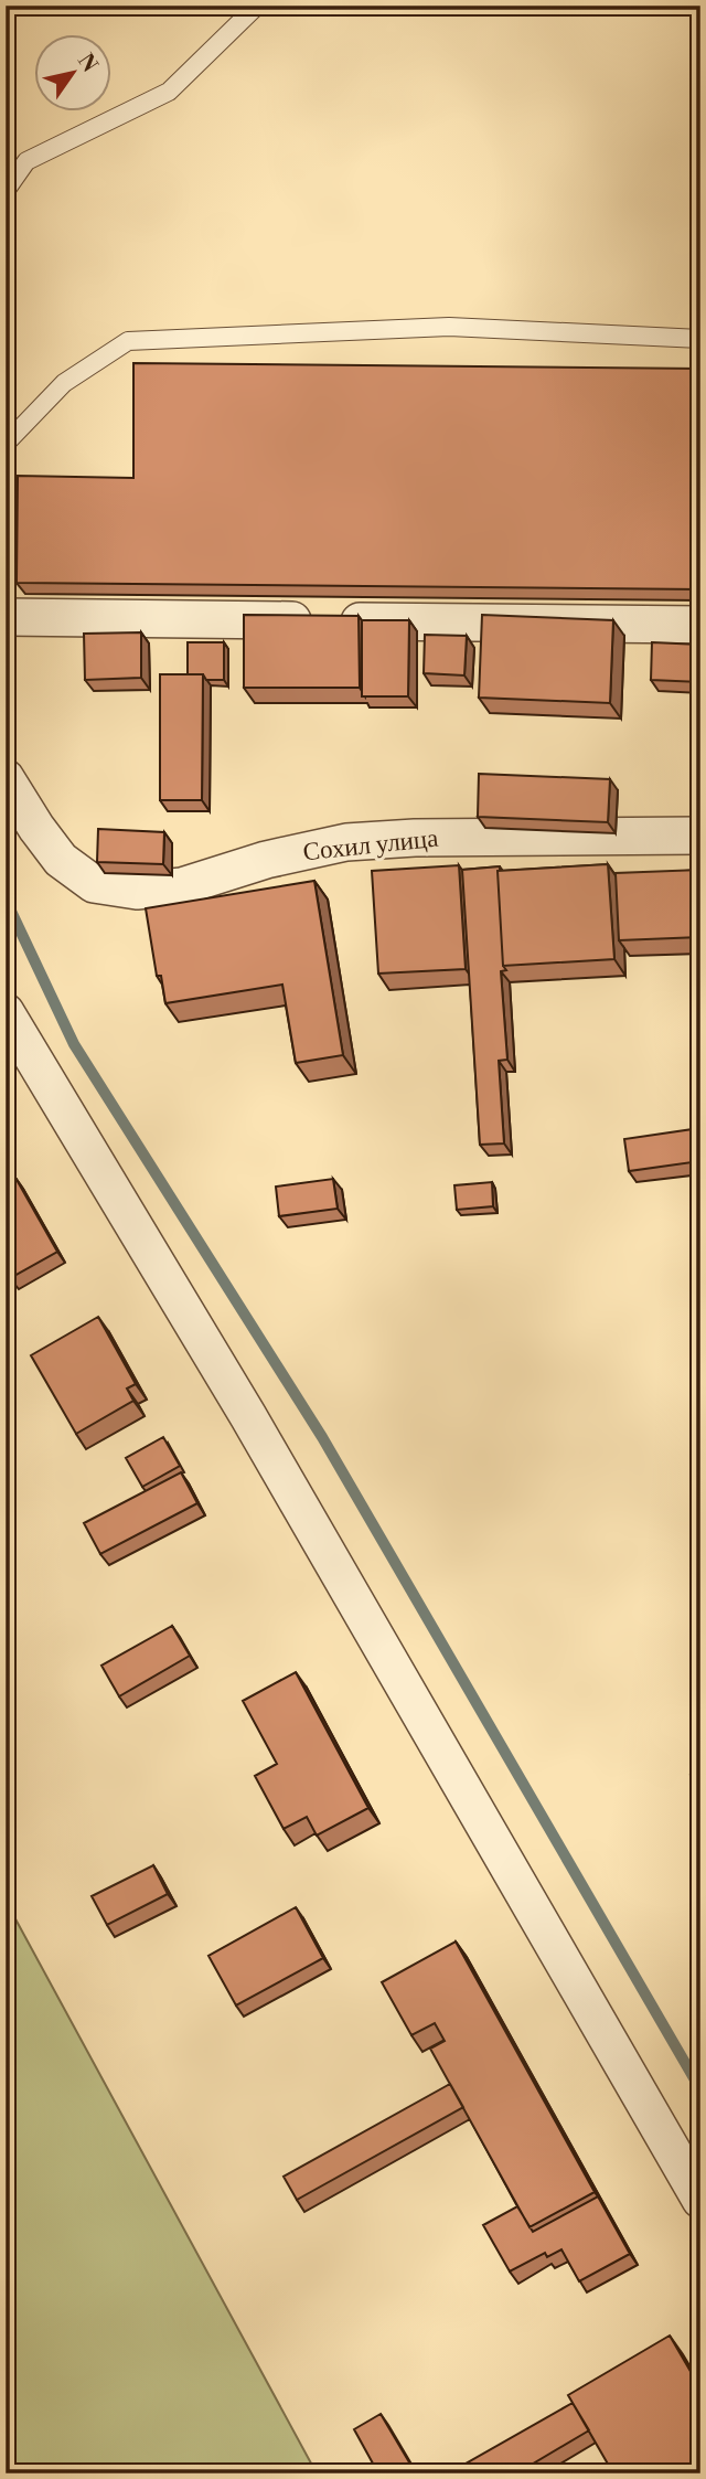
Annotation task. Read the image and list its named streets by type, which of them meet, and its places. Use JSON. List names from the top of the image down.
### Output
{
  "streets": {
    "street": ["Сохил улица"]
  },
  "north": "top right"
}
